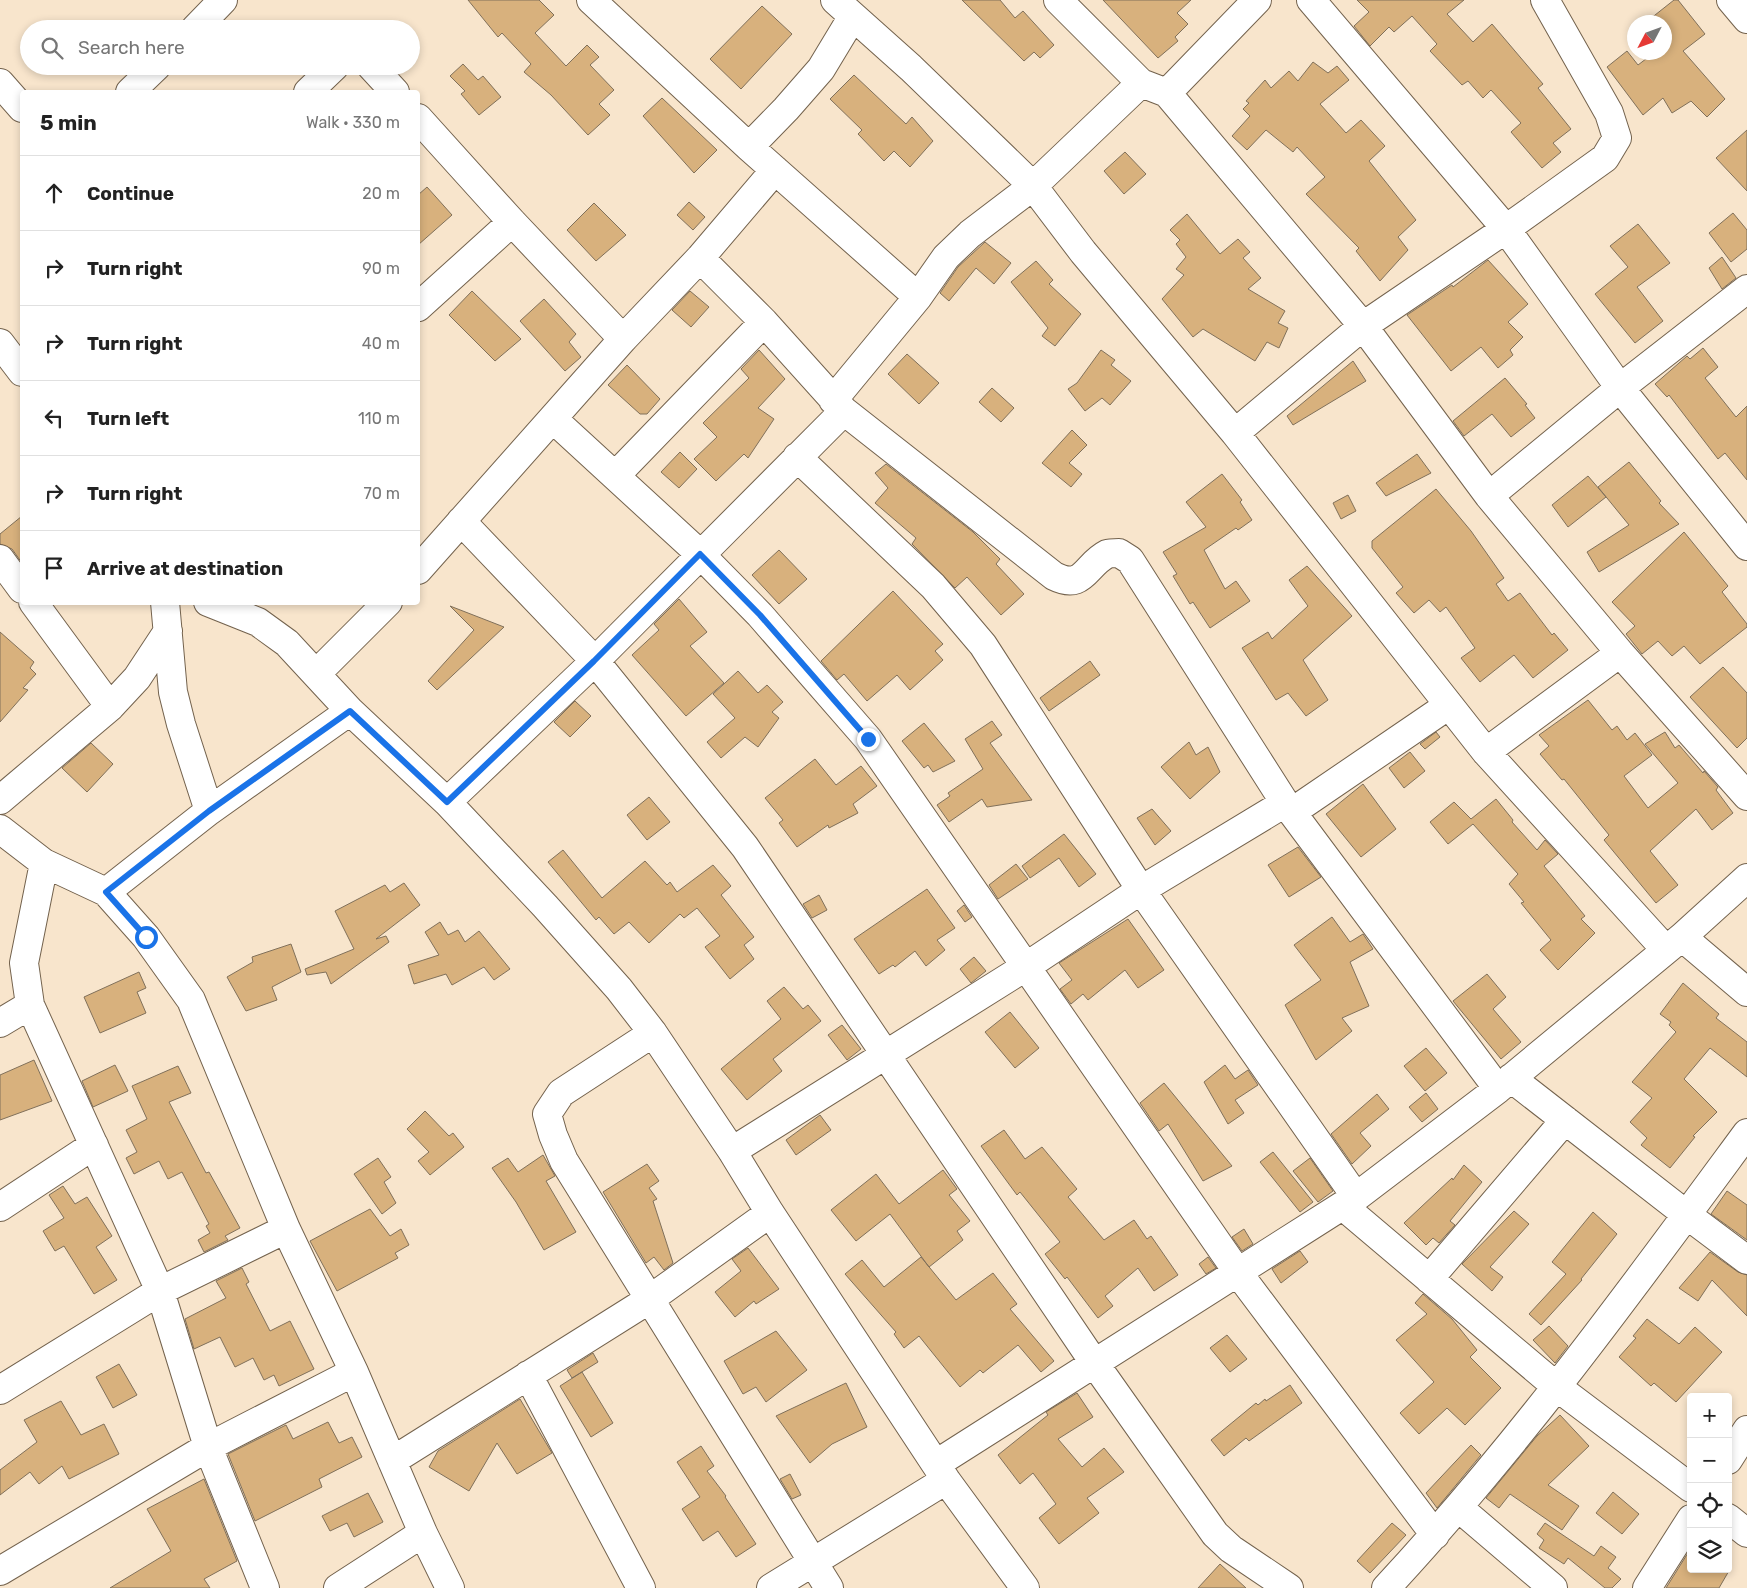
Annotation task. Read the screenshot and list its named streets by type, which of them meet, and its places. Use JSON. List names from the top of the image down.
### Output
{
  "north": "bottom left",
  "page": {
    "search": "Search here",
    "heading": ["5 min", "Walk · 330 m"],
    "list": [
      ["Continue", "20 m"],
      ["Turn right", "90 m"],
      ["Turn right", "40 m"],
      ["Turn left", "110 m"],
      ["Turn right", "70 m"],
      "Arrive at destination"
    ],
    "map_buttons": ["+", "−"]
  }
}
